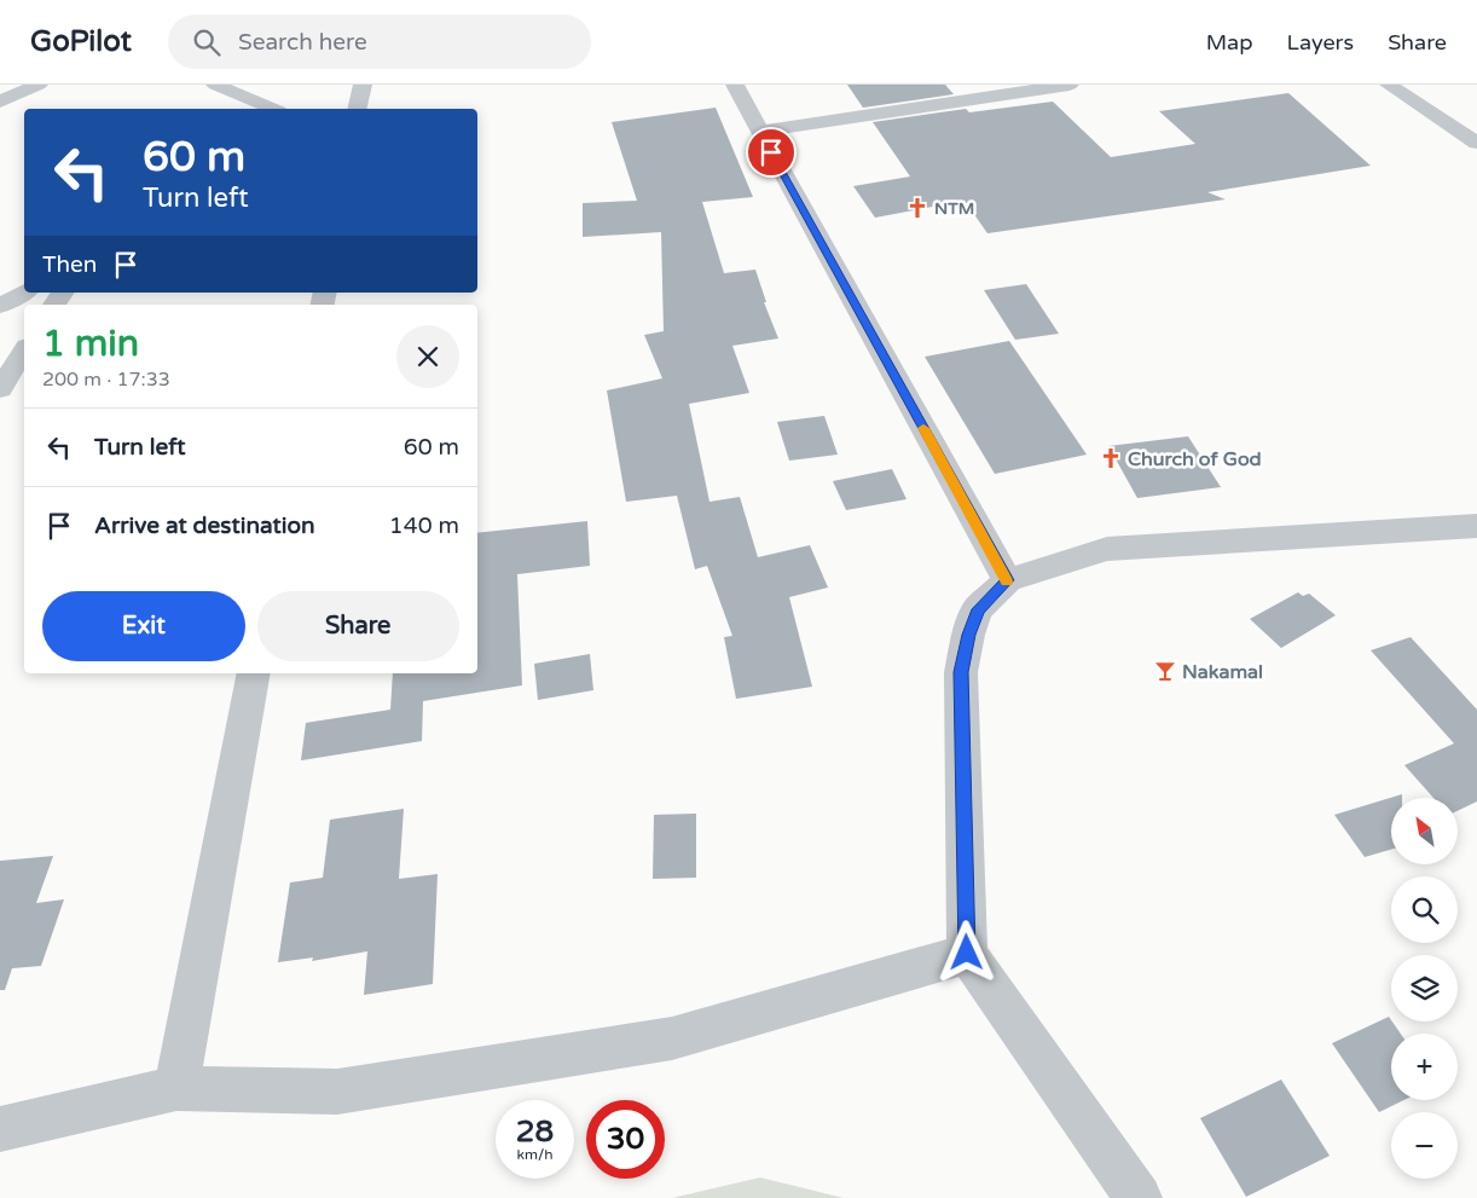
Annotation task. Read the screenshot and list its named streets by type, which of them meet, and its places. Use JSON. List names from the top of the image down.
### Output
{
  "places": {
    "church": ["NTM", "Church of God"],
    "bar": ["Nakamal"]
  },
  "north": "top left",
  "page": {
    "header": "GoPilot",
    "search": "Search here",
    "nav": ["Map", "Layers", "Share"],
    "turn": ["60 m", "Turn left"],
    "then": "Then",
    "heading": ["1 min", "200 m · 17:33"],
    "list": [
      {
        "name": "Turn left",
        "value": "60 m"
      },
      {
        "name": "Arrive at destination",
        "value": "140 m"
      }
    ],
    "buttons": ["Exit", "Share"],
    "map_buttons": ["+", "−"],
    "speed": "28 km/h",
    "limit": "30"
  }
}
